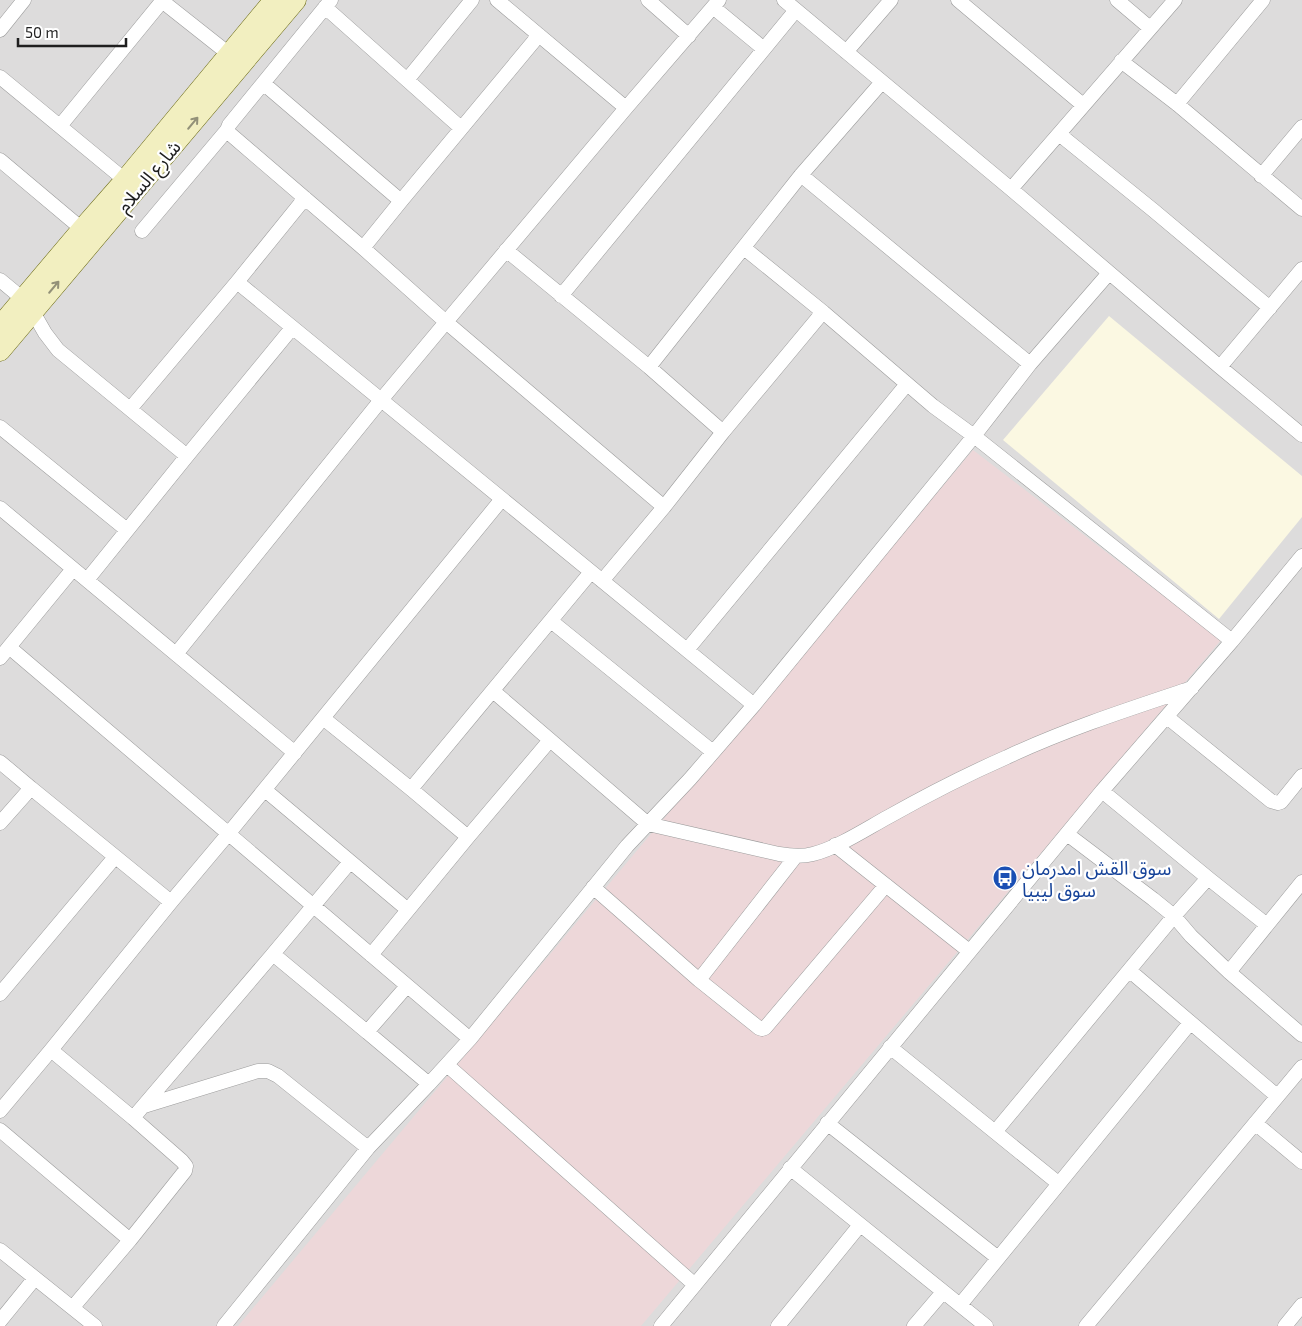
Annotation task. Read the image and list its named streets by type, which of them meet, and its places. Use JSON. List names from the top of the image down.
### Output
{
  "streets": {
    "main road": ["شارع السلام"]
  },
  "places": {
    "bus stop": ["سوق القش امدرمان سوق ليبيا"]
  },
  "scale_bar": "50 m"
}
